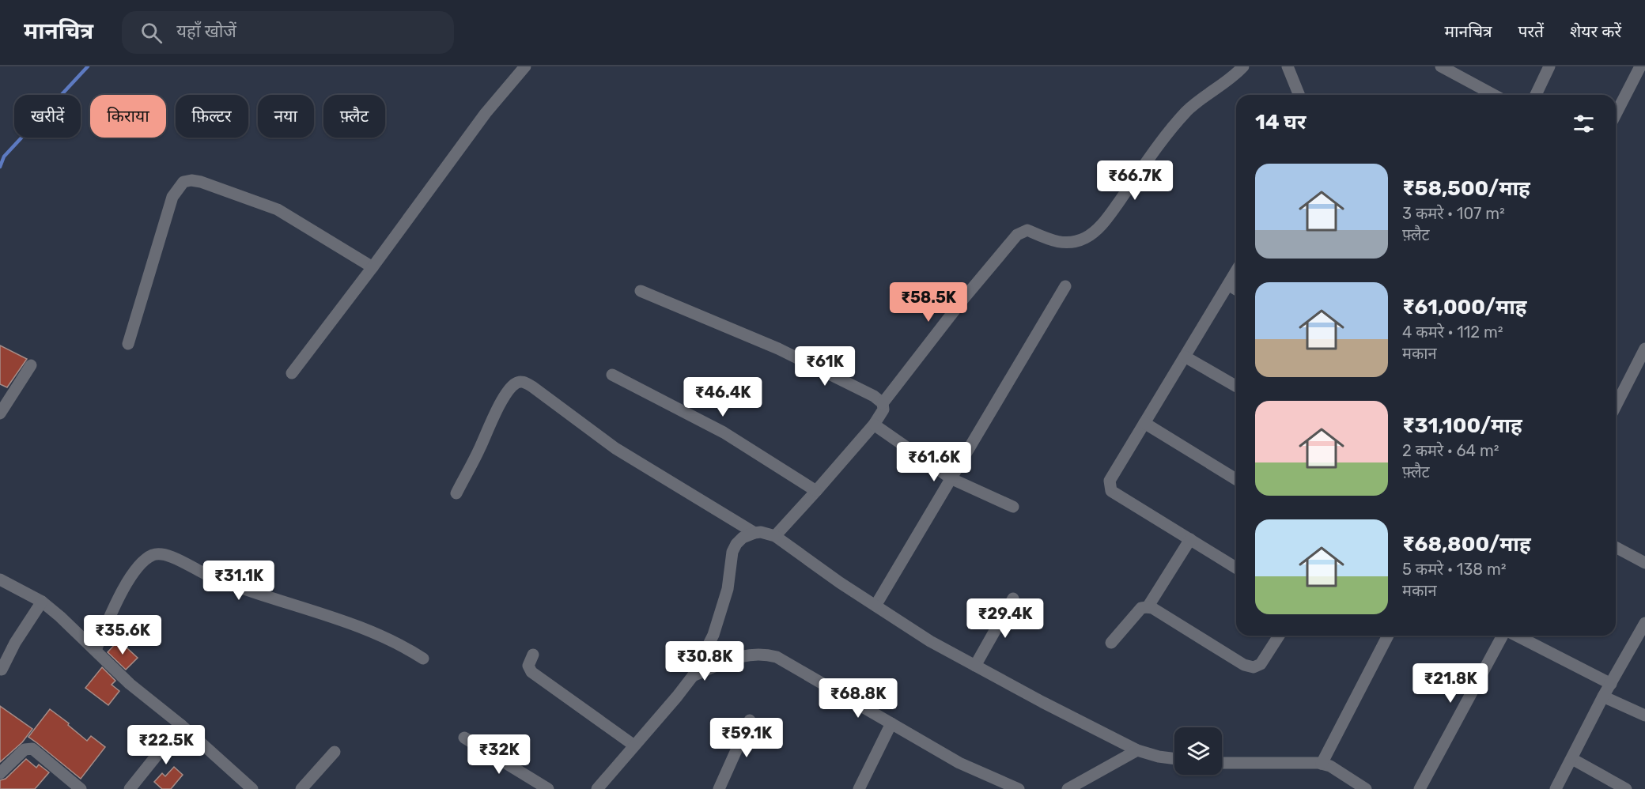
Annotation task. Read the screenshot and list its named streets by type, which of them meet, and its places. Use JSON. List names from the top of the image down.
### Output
{
  "page": {
    "header": "मानचित्र",
    "search": "यहाँ खोजें",
    "nav": ["मानचित्र", "परतें", "शेयर करें"],
    "chip": [
      "खरीदें",
      "किराया",
      "फ़िल्टर",
      "नया",
      "फ़्लैट"
    ],
    "heading": "14 घर",
    "list": [
      {
        "name": "₹58,500/माह",
        "note": "3 कमरे · 107 m² · फ़्लैट"
      },
      {
        "name": "₹61,000/माह",
        "note": "4 कमरे · 112 m² · मकान"
      },
      {
        "name": "₹31,100/माह",
        "note": "2 कमरे · 64 m² · फ़्लैट"
      },
      {
        "name": "₹68,800/माह",
        "note": "5 कमरे · 138 m² · मकान"
      }
    ],
    "price": [
      "₹66.7K",
      "₹58.5K",
      "₹61K",
      "₹46.4K",
      "₹61.6K",
      "₹31.1K",
      "₹29.4K",
      "₹35.6K",
      "₹30.8K",
      "₹21.8K",
      "₹68.8K",
      "₹59.1K",
      "₹22.5K",
      "₹32K"
    ]
  }
}
